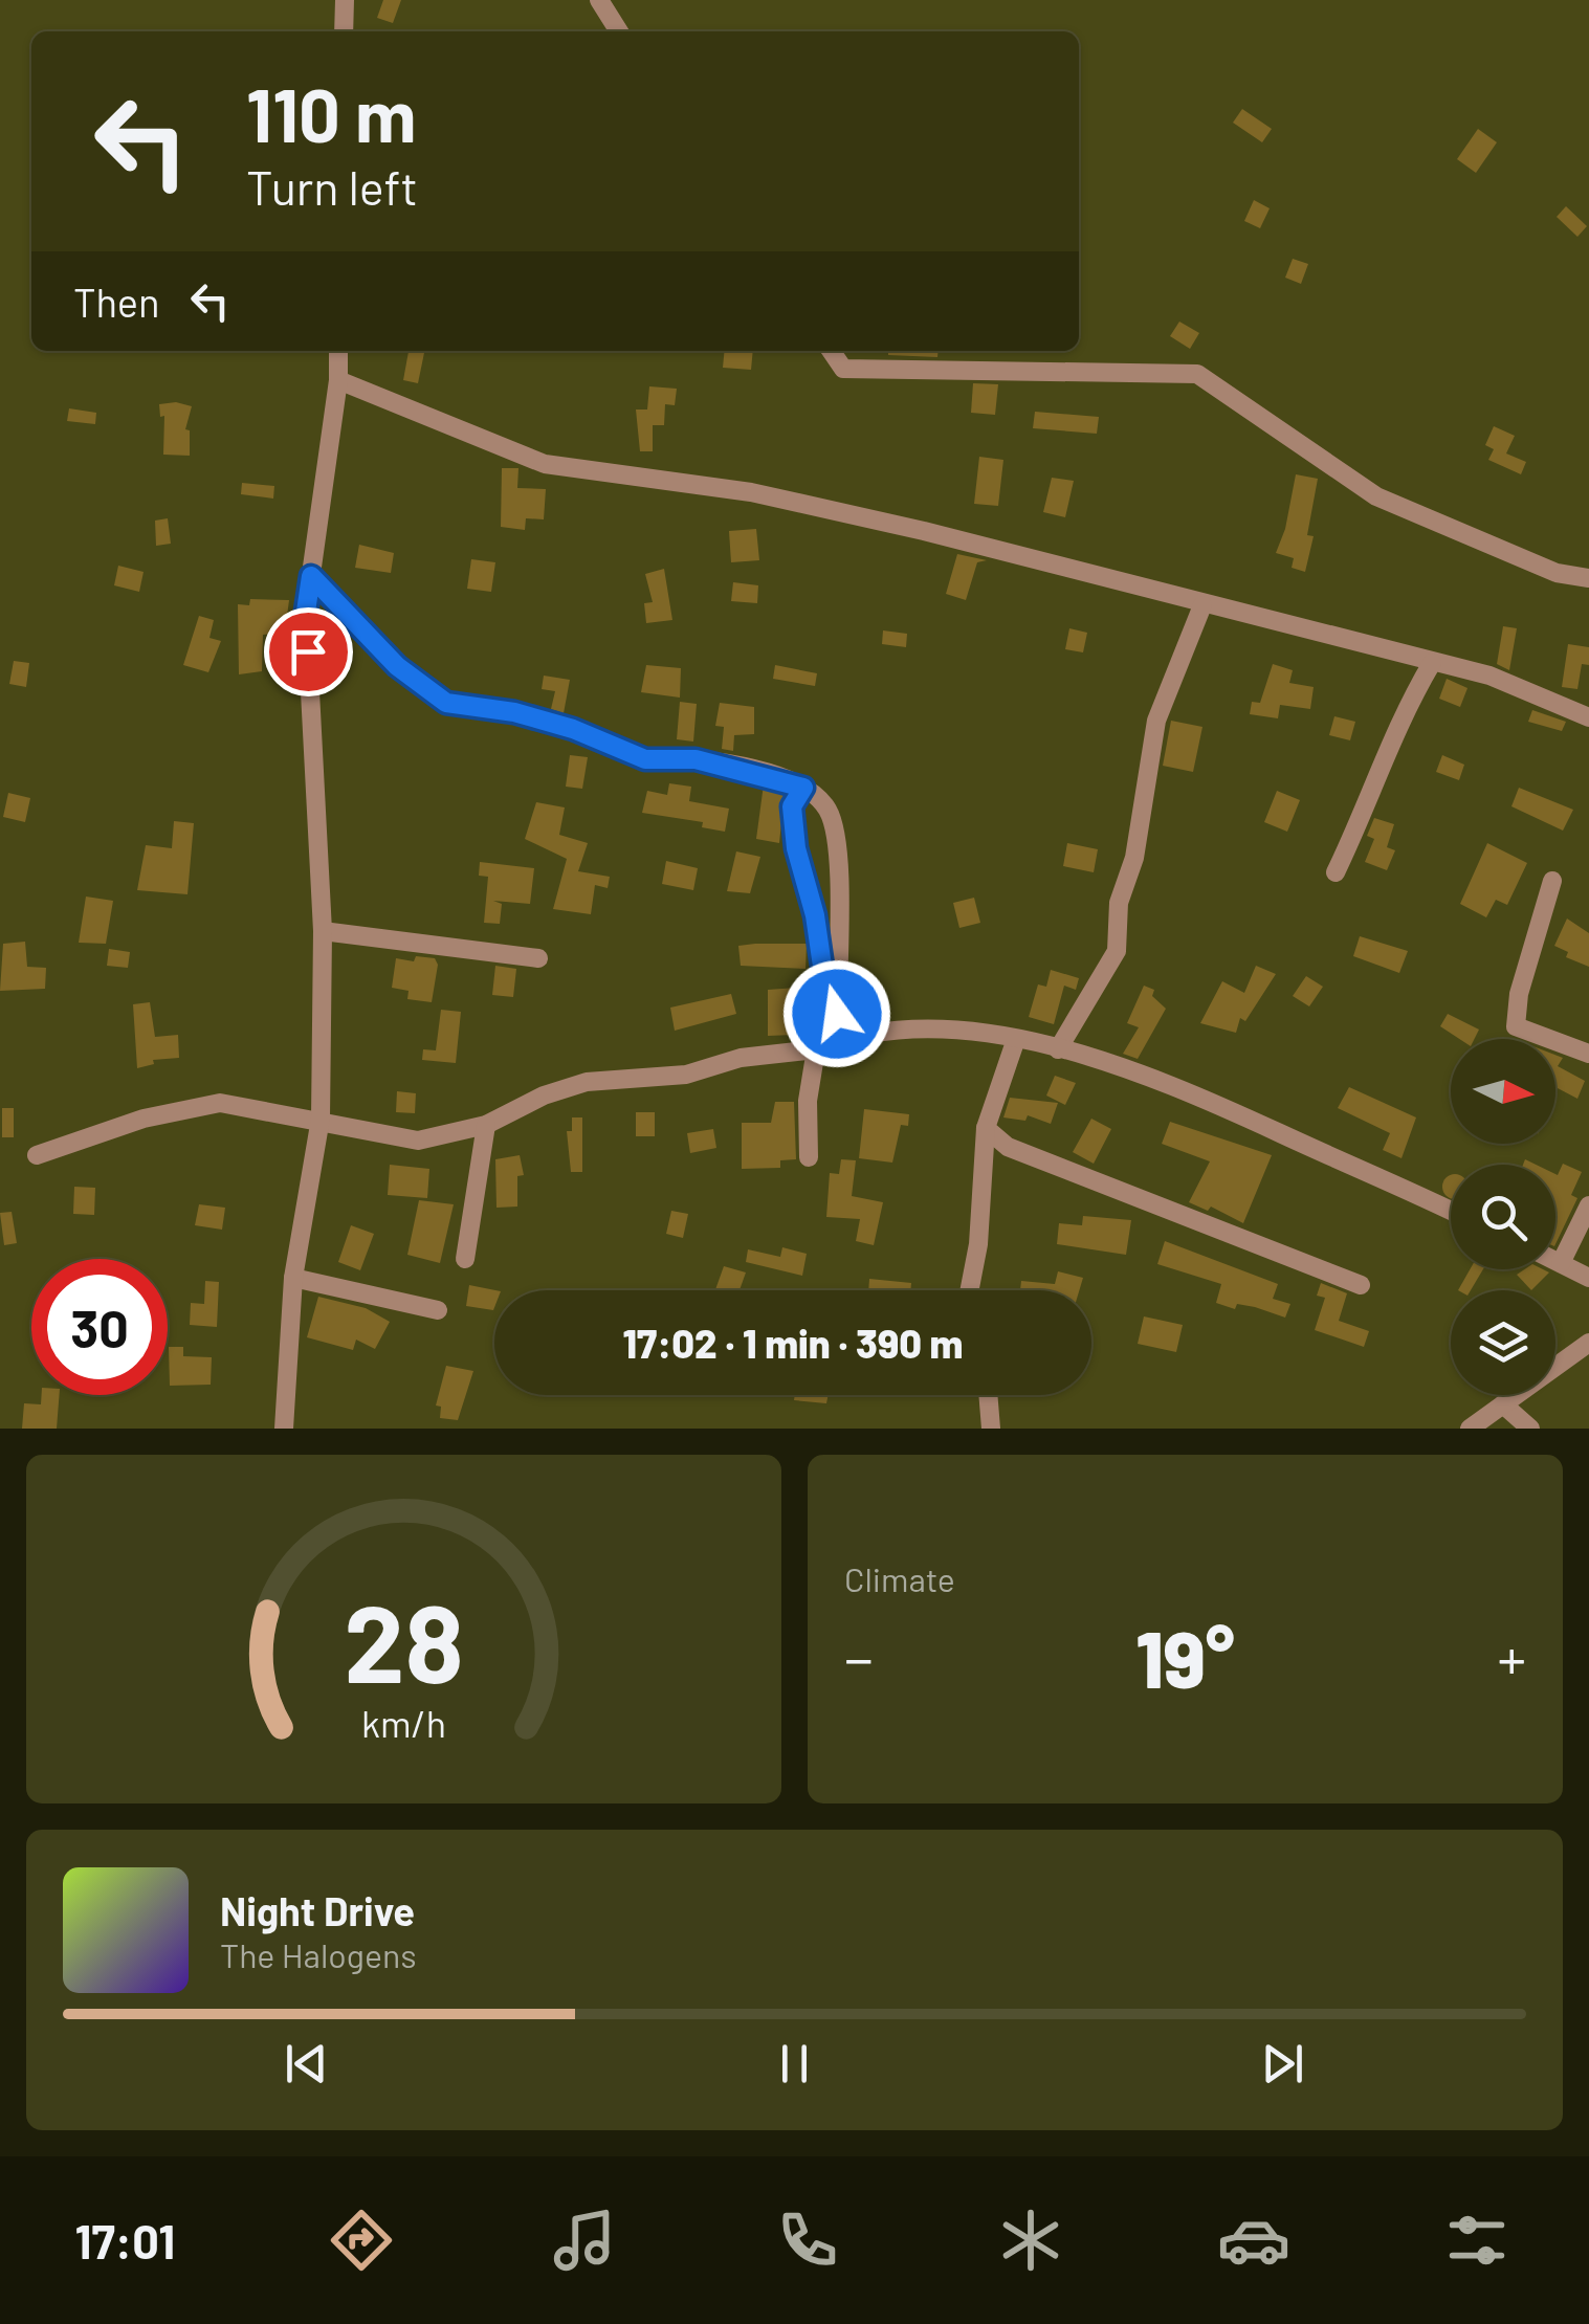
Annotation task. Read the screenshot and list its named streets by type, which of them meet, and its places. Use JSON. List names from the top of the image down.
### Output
{
  "north": "right",
  "page": {
    "turn": ["110 m", "Turn left"],
    "then": "Then",
    "limit": "30",
    "trip": "17:02 · 1 min · 390 m",
    "tile": "Climate",
    "heat": ["−", "19°", "+"],
    "song": ["Night Drive", "The Halogens"],
    "tabs": "17:01",
    "gauge": ["28", "km/h"]
  }
}
